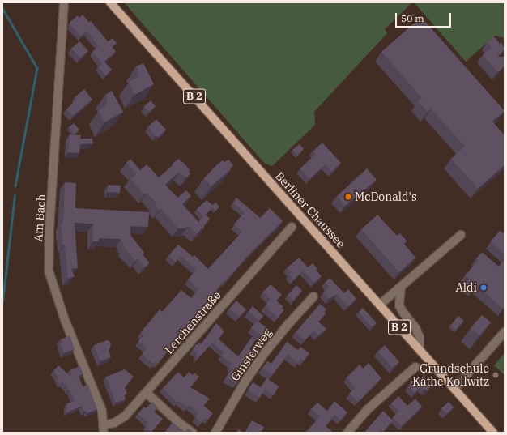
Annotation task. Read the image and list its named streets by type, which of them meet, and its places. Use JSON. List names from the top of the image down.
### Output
{
  "streets": {
    "main road": ["B 2", "Berliner Chaussee"],
    "street": ["Am Bach", "Lerchenstraße", "Ginsterweg"]
  },
  "crossings": [
    ["Am Bach", "Lerchenstraße"]
  ],
  "places": ["McDonald's", "Aldi", "Grundschule Käthe Kollwitz"],
  "scale_bar": "50 m"
}
